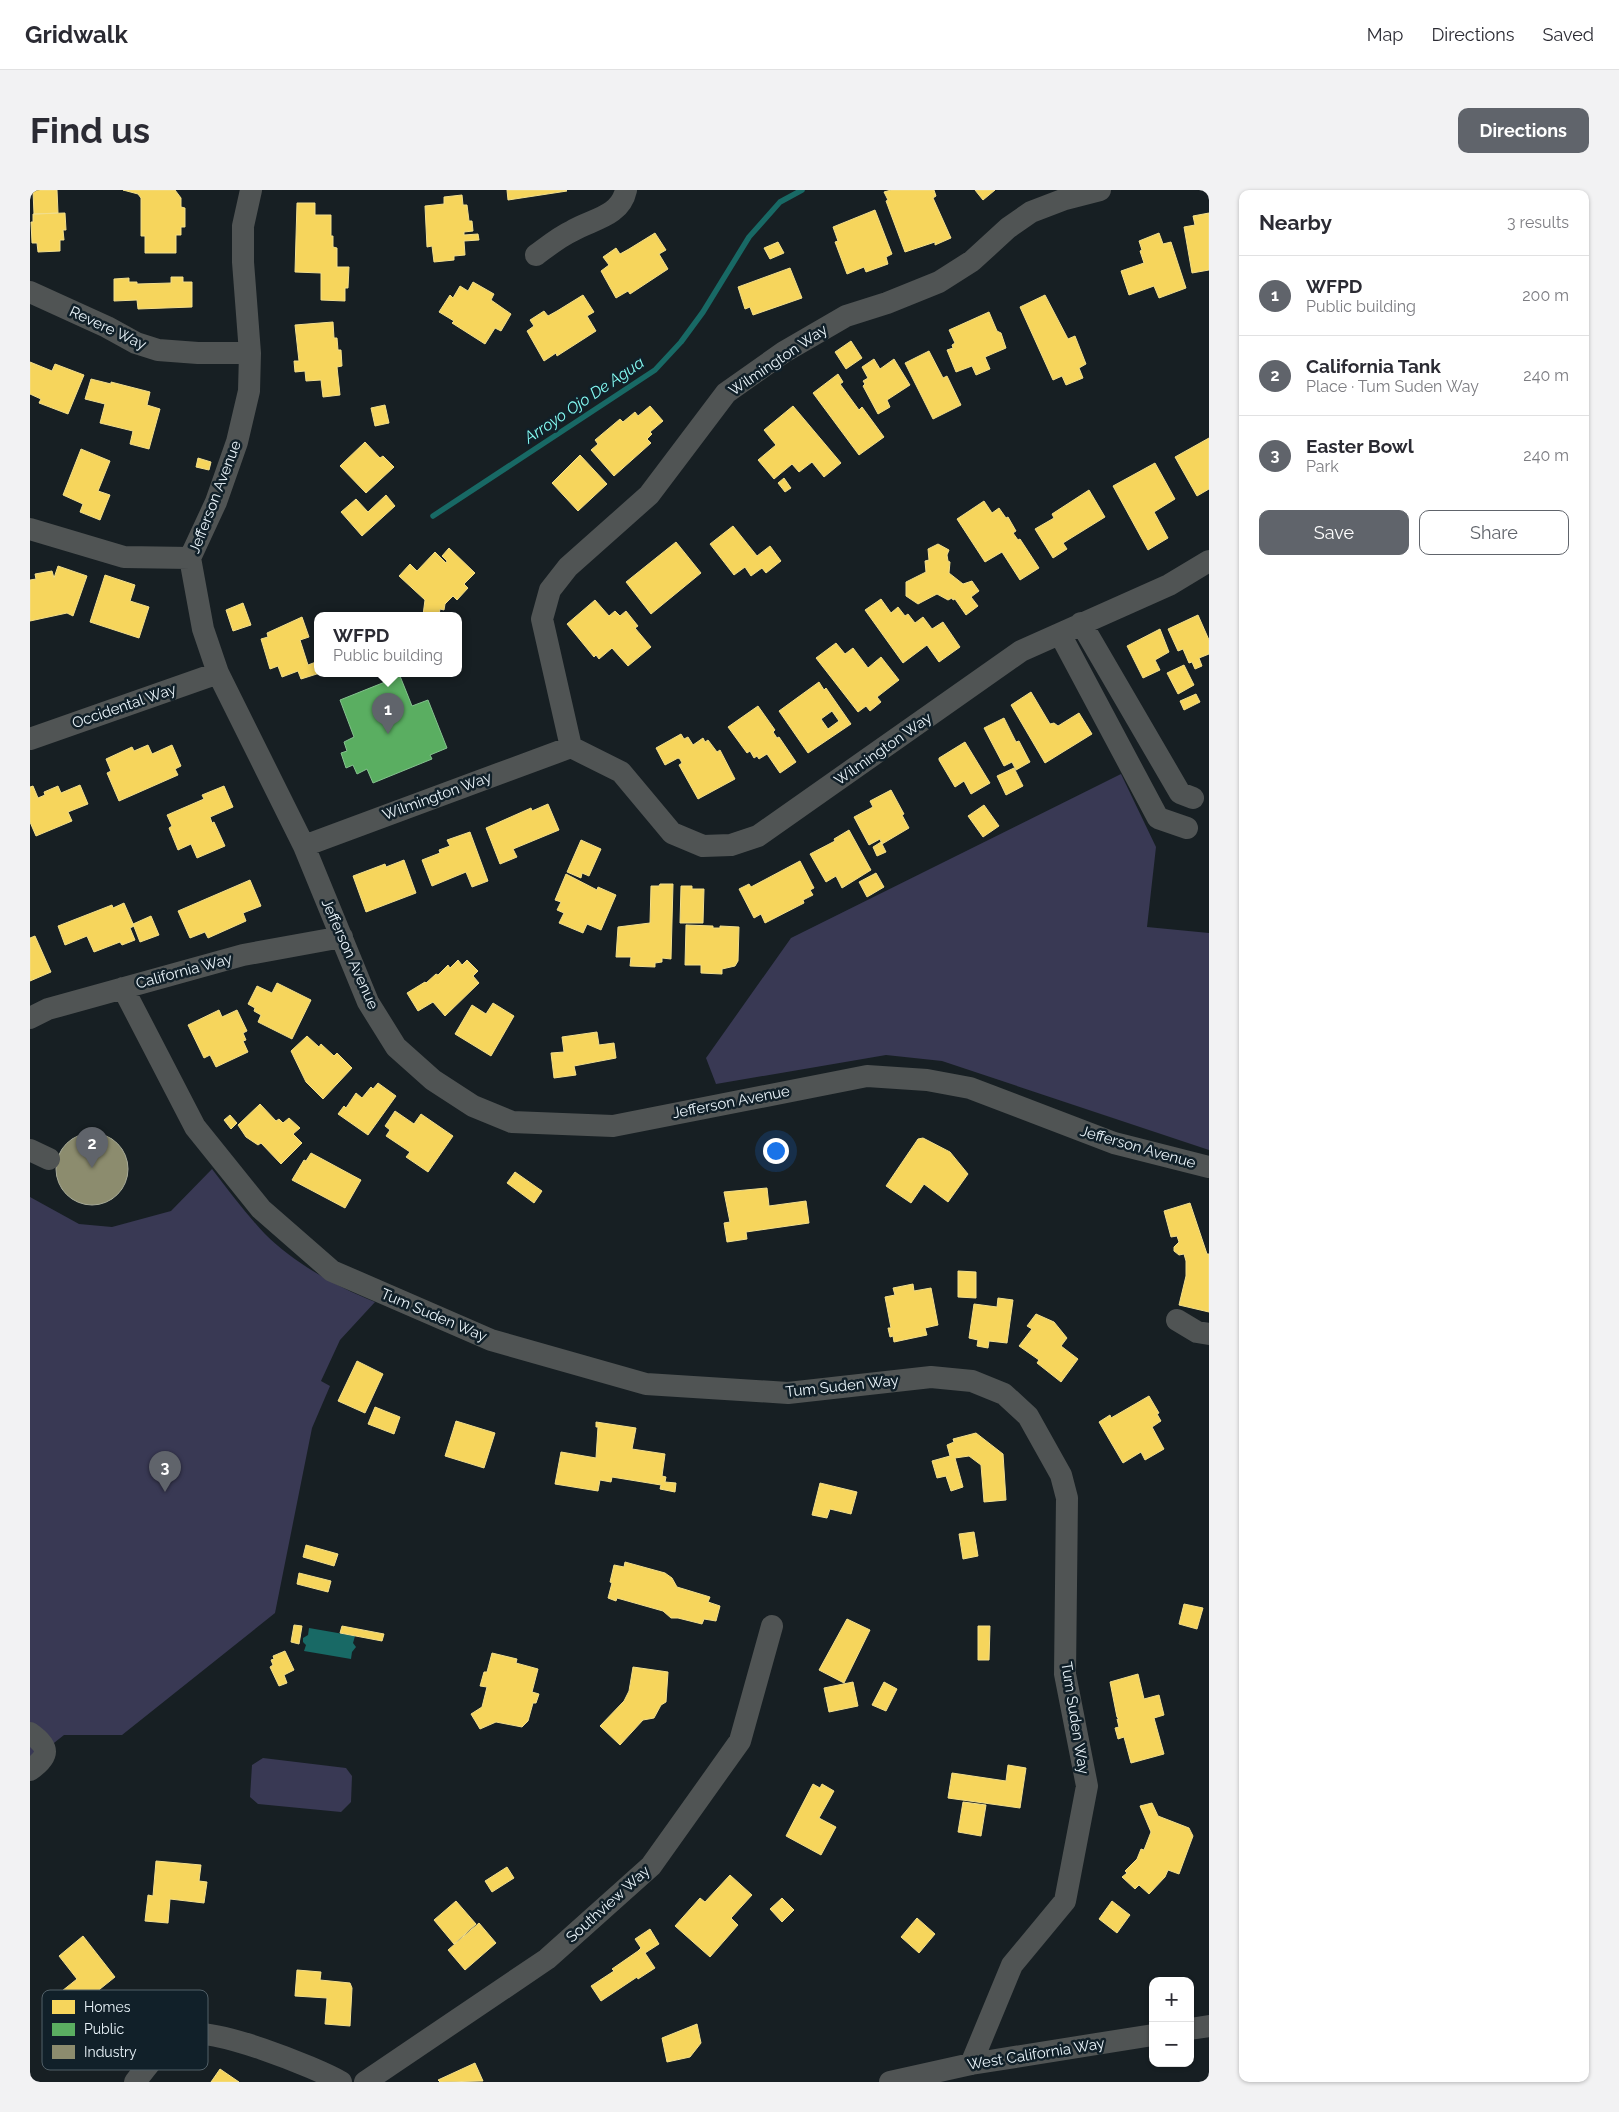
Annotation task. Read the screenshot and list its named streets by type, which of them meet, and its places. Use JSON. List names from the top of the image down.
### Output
{
  "streets": {
    "street": [
      "Revere Way",
      "Wilmington Way",
      "Jefferson Avenue",
      "Occidental Way",
      "California Way",
      "Tum Suden Way",
      "Southview Way",
      "West California Way"
    ]
  },
  "crossings": [
    ["Revere Way", "Jefferson Avenue"],
    ["Wilmington Way", "Jefferson Avenue"],
    ["Jefferson Avenue", "Occidental Way"],
    ["Jefferson Avenue", "California Way"],
    ["California Way", "Tum Suden Way"],
    ["Tum Suden Way", "West California Way"]
  ],
  "water": ["Arroyo Ojo De Agua"],
  "legend": ["Homes", "Public", "Industry"],
  "page": {
    "header": "Gridwalk",
    "nav": ["Map", "Directions", "Saved"],
    "buttons": [
      "Directions",
      ["Save", "Share"]
    ],
    "title": "Find us",
    "heading": ["Nearby", "3 results"],
    "list": [
      {
        "mark": "1",
        "name": "WFPD",
        "note": "Public building",
        "value": "200 m"
      },
      {
        "mark": "2",
        "name": "California Tank",
        "note": "Place · Tum Suden Way",
        "value": "240 m"
      },
      {
        "mark": "3",
        "name": "Easter Bowl",
        "note": "Park",
        "value": "240 m"
      }
    ],
    "popup": ["WFPD", "Public building"],
    "pins": ["1", "2", "3"],
    "map_buttons": ["+", "−"]
  }
}
